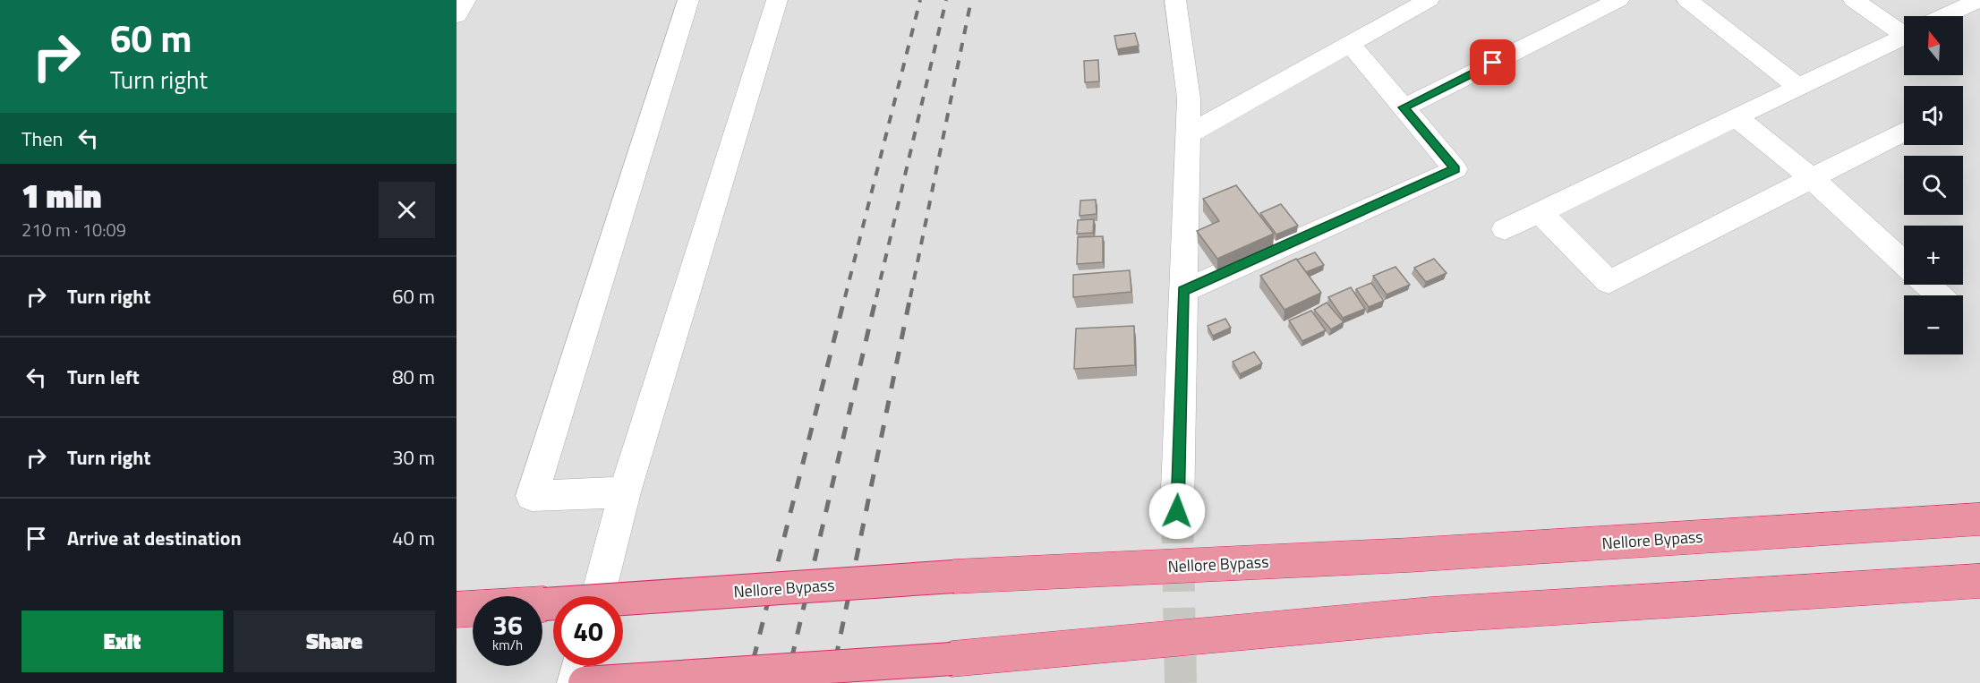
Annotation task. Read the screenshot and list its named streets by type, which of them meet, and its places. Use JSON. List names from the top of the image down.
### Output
{
  "streets": {
    "highway": ["Nellore Bypass"]
  },
  "north": "top",
  "page": {
    "turn": ["60 m", "Turn right"],
    "map_buttons": ["+", "−"],
    "then": "Then",
    "heading": ["1 min", "210 m · 10:09"],
    "list": [
      {
        "name": "Turn right",
        "value": "60 m"
      },
      {
        "name": "Turn left",
        "value": "80 m"
      },
      {
        "name": "Turn right",
        "value": "30 m"
      },
      {
        "name": "Arrive at destination",
        "value": "40 m"
      }
    ],
    "speed": "36 km/h",
    "limit": "40",
    "buttons": ["Exit", "Share"]
  }
}
